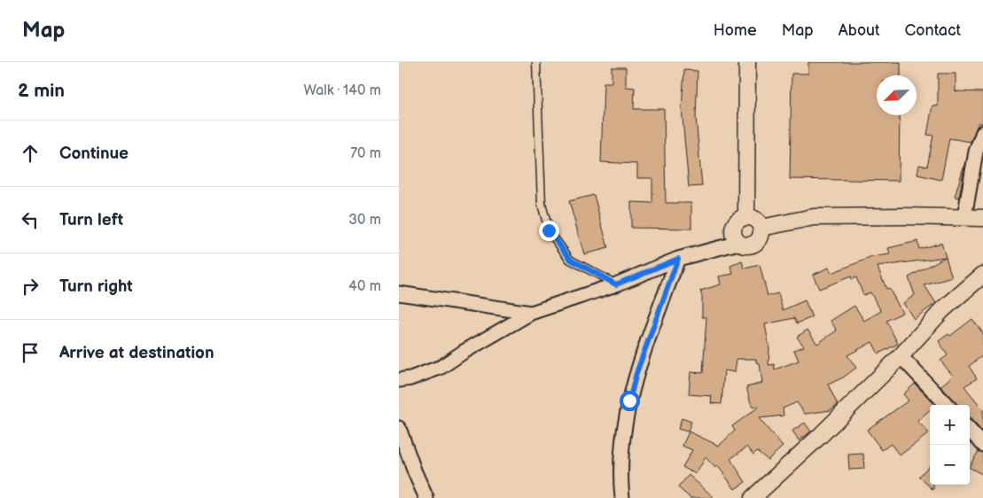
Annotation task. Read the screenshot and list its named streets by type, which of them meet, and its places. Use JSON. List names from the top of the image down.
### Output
{
  "north": "bottom left",
  "page": {
    "header": "Map",
    "nav": [
      "Home",
      "Map",
      "About",
      "Contact"
    ],
    "heading": ["2 min", "Walk · 140 m"],
    "list": [
      ["Continue", "70 m"],
      ["Turn left", "30 m"],
      ["Turn right", "40 m"],
      "Arrive at destination"
    ],
    "map_buttons": ["+", "−"]
  }
}
